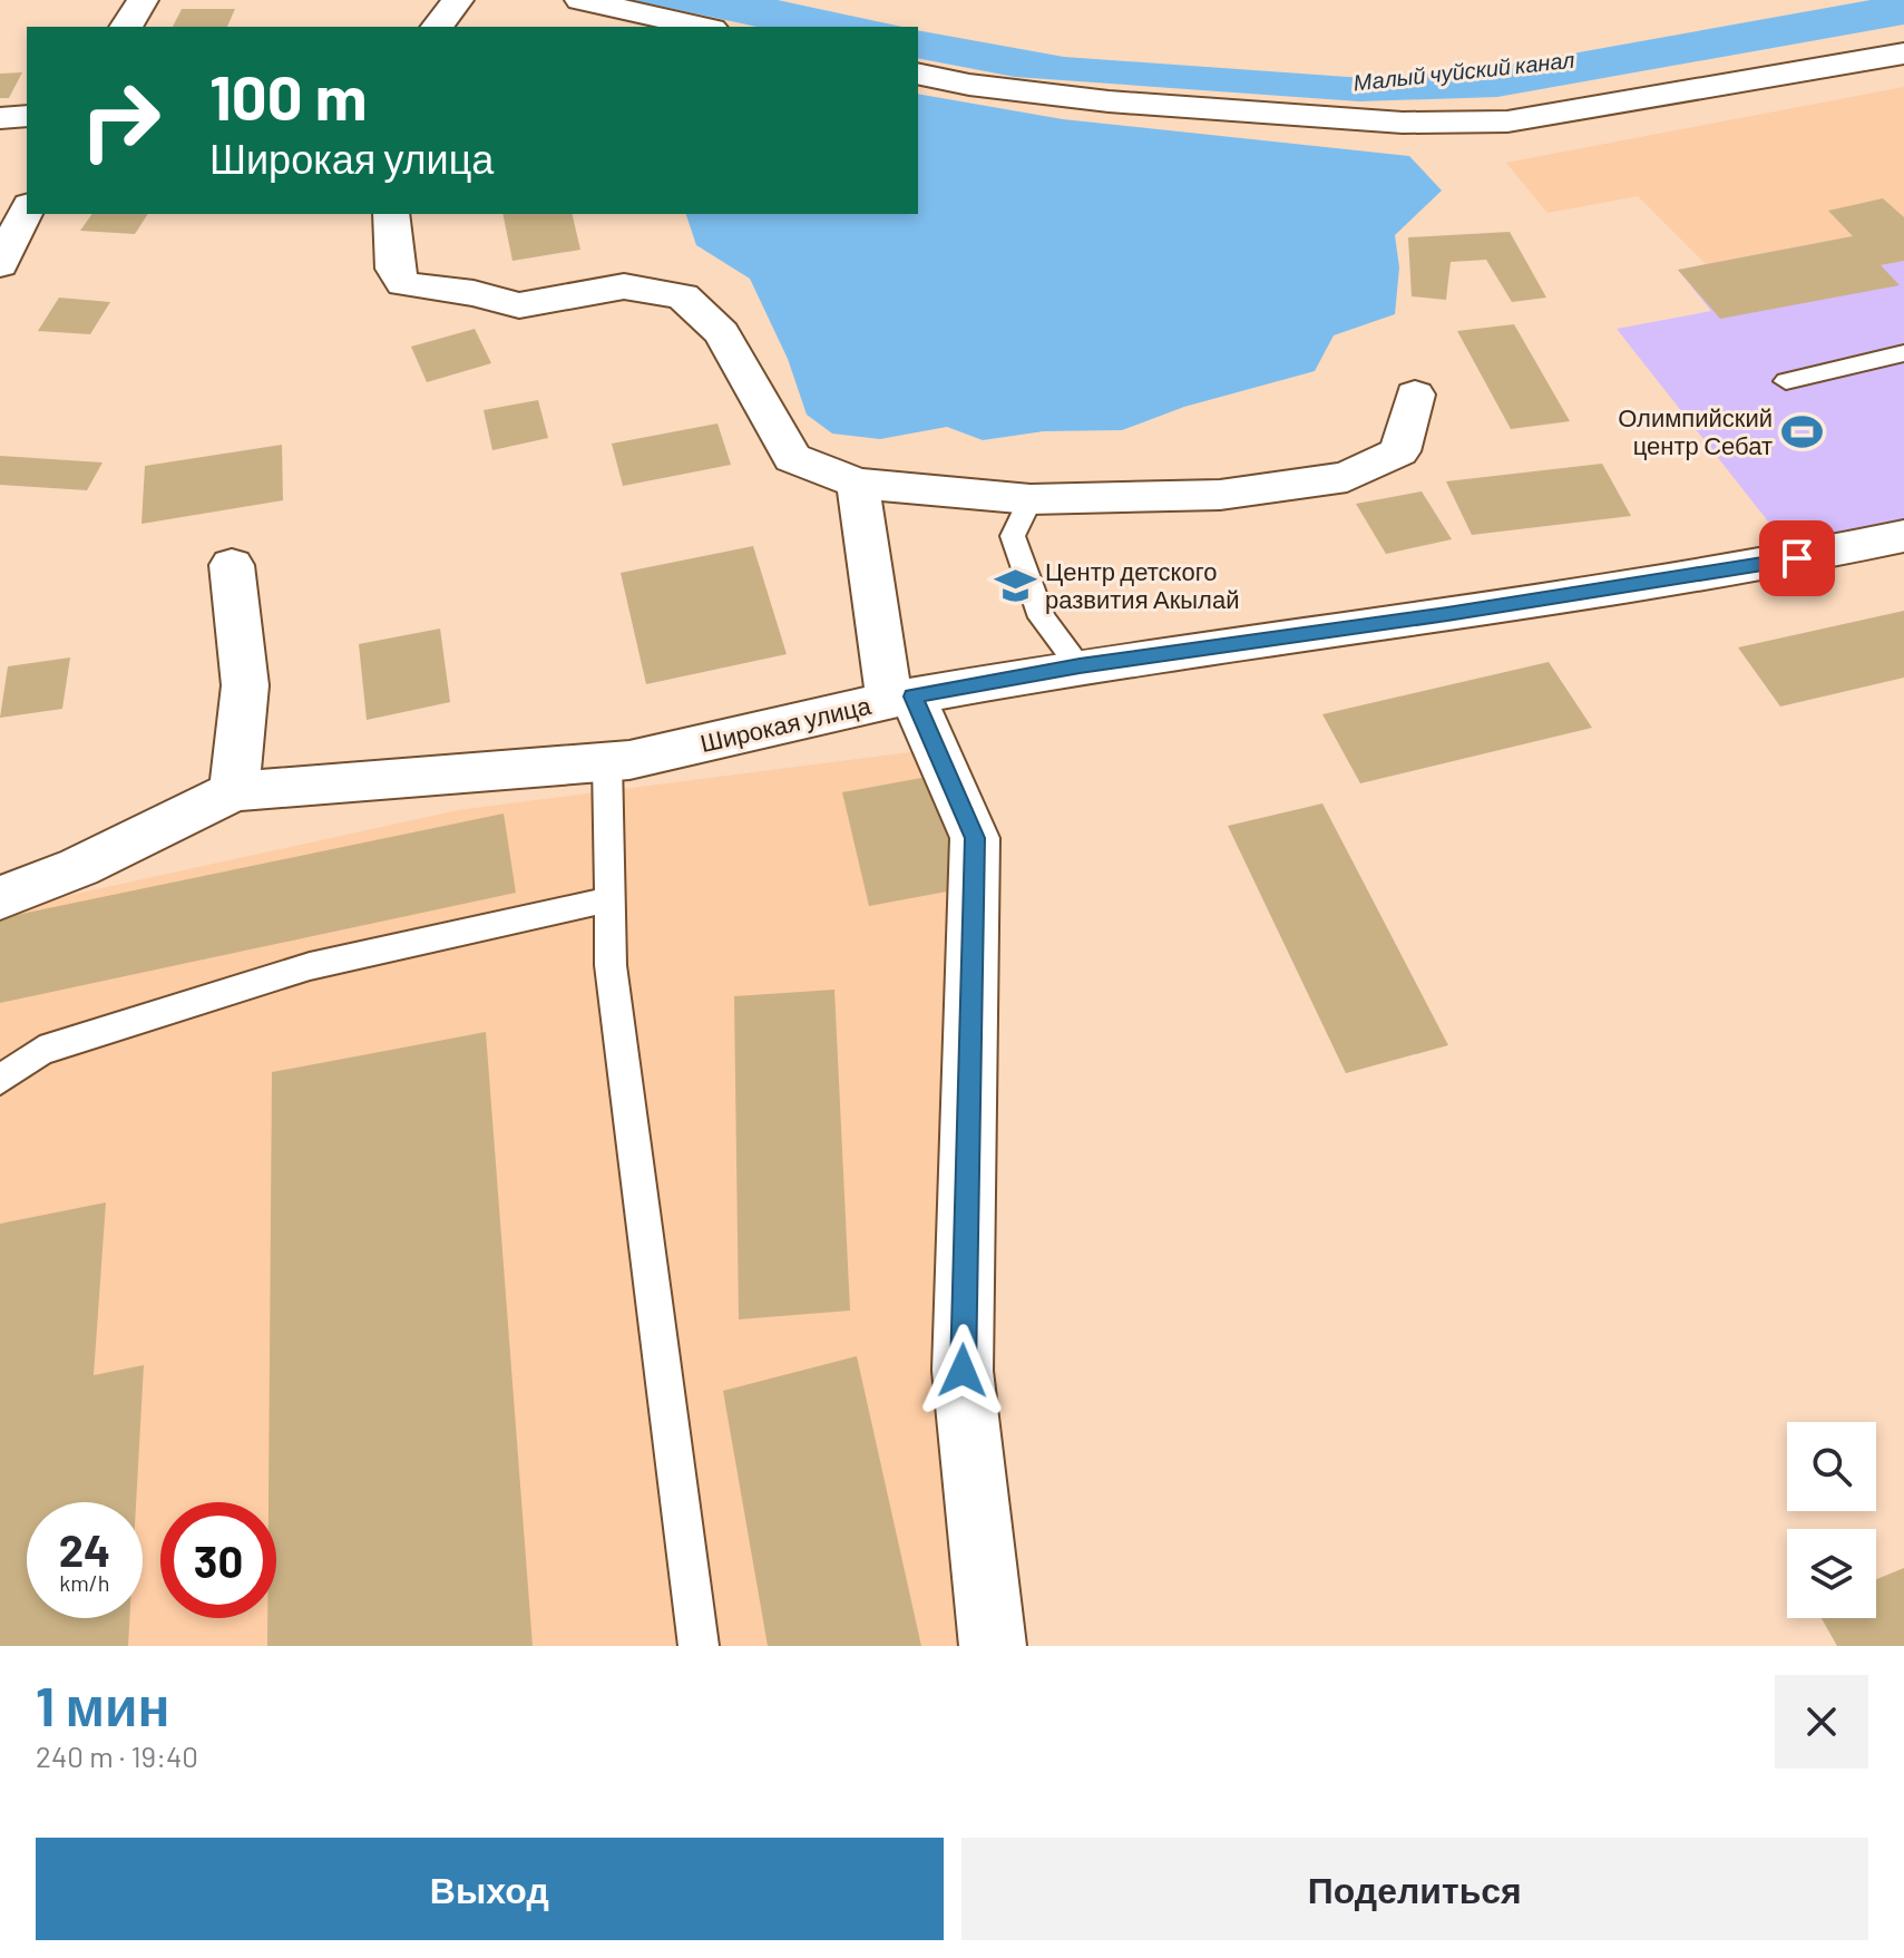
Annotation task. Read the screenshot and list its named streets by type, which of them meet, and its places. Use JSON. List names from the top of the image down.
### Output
{
  "streets": {
    "street": ["Широкая улица"]
  },
  "water": ["Малый чуйский канал"],
  "places": {
    "sports": ["Олимпийский центр Себат"],
    "school or university": ["Центр детского развития Акылай"]
  },
  "page": {
    "turn": ["100 m", "Широкая улица"],
    "speed": "24 km/h",
    "limit": "30",
    "heading": ["1 мин", "240 m · 19:40"],
    "buttons": ["Выход", "Поделиться"]
  }
}
